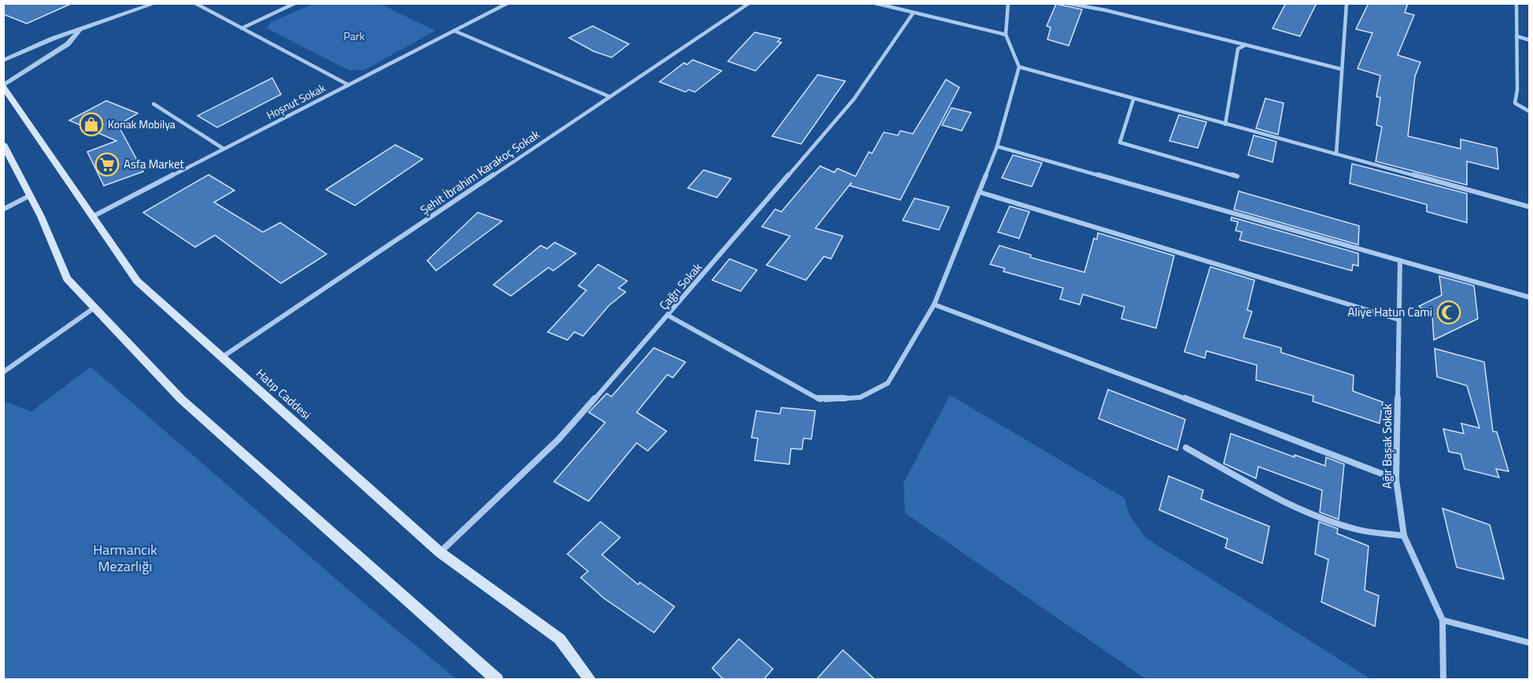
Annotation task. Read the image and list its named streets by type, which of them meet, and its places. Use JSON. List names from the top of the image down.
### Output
{
  "streets": {
    "main road": ["Hatıp Caddesi"],
    "street": [
      "Hoşnut Sokak",
      "Şehit İbrahim Karakoç Sokak",
      "Çağrı Sokak",
      "Ağır Başak Sokak"
    ]
  },
  "crossings": [
    ["Hoşnut Sokak", "Hatıp Caddesi"],
    ["Şehit İbrahim Karakoç Sokak", "Hatıp Caddesi"],
    ["Çağrı Sokak", "Hatıp Caddesi"]
  ],
  "parks": ["Park", "Harmancık Mezarlığı"],
  "places": {
    "shop": ["Konak Mobilya"],
    "supermarket": ["Asfa Market"],
    "mosque": ["Aliye Hatun Cami"]
  }
}
